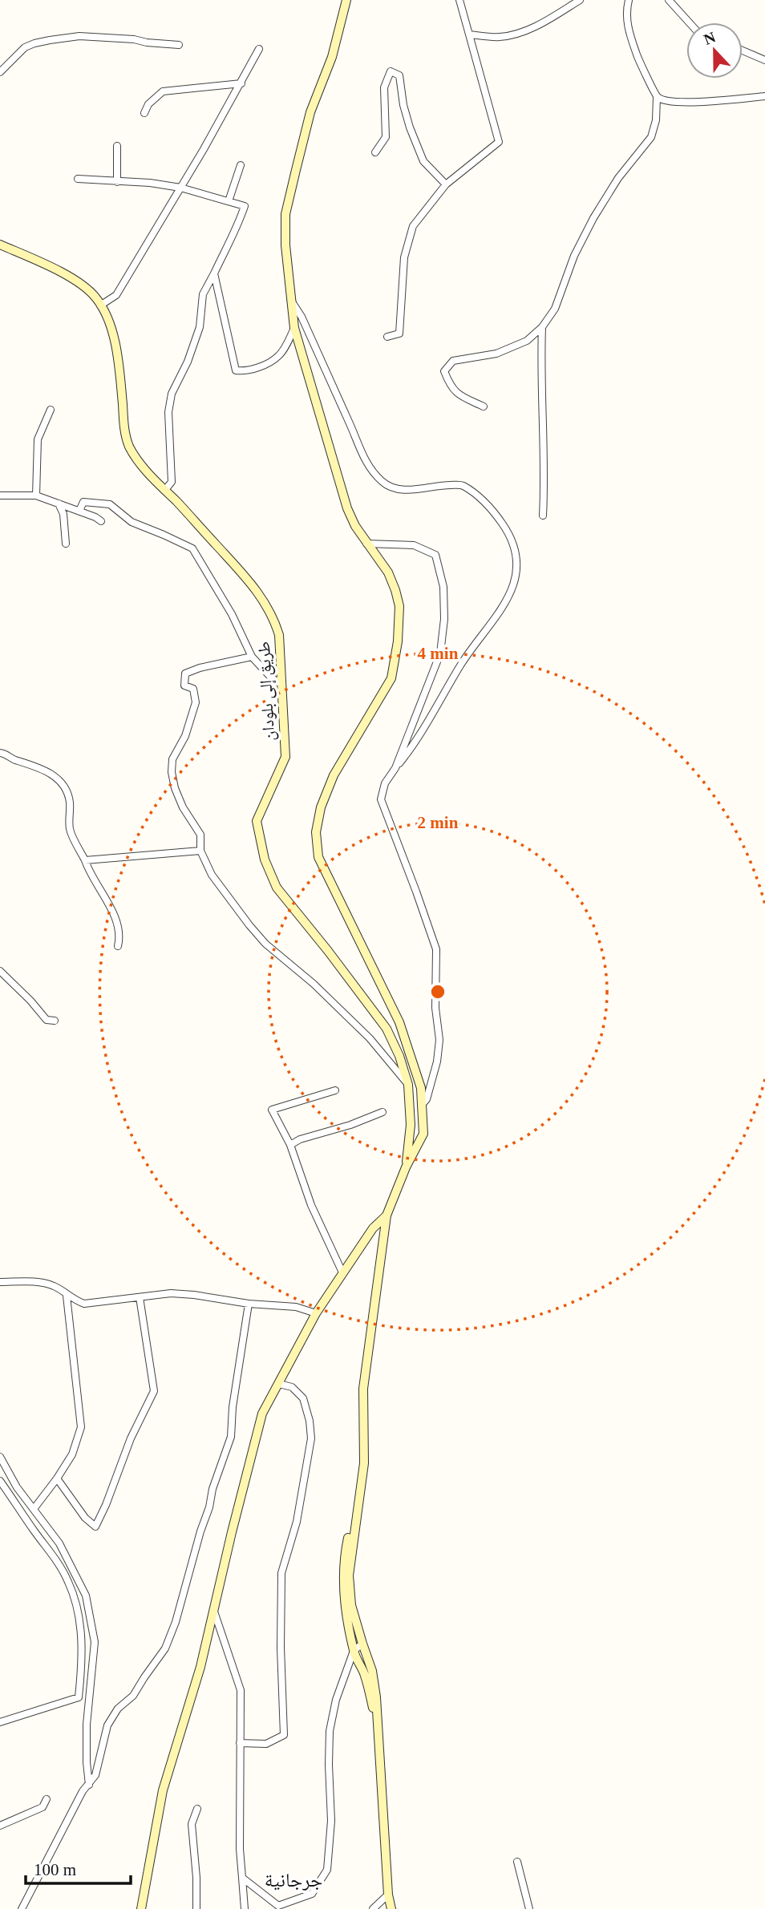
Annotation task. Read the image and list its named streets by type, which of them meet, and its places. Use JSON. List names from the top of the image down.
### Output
{
  "streets": {
    "main road": ["طريق إلى بلودان"]
  },
  "districts": ["جرجانية"],
  "scale_bar": "100 m",
  "north": "top",
  "rings": ["4 min", "2 min"]
}
